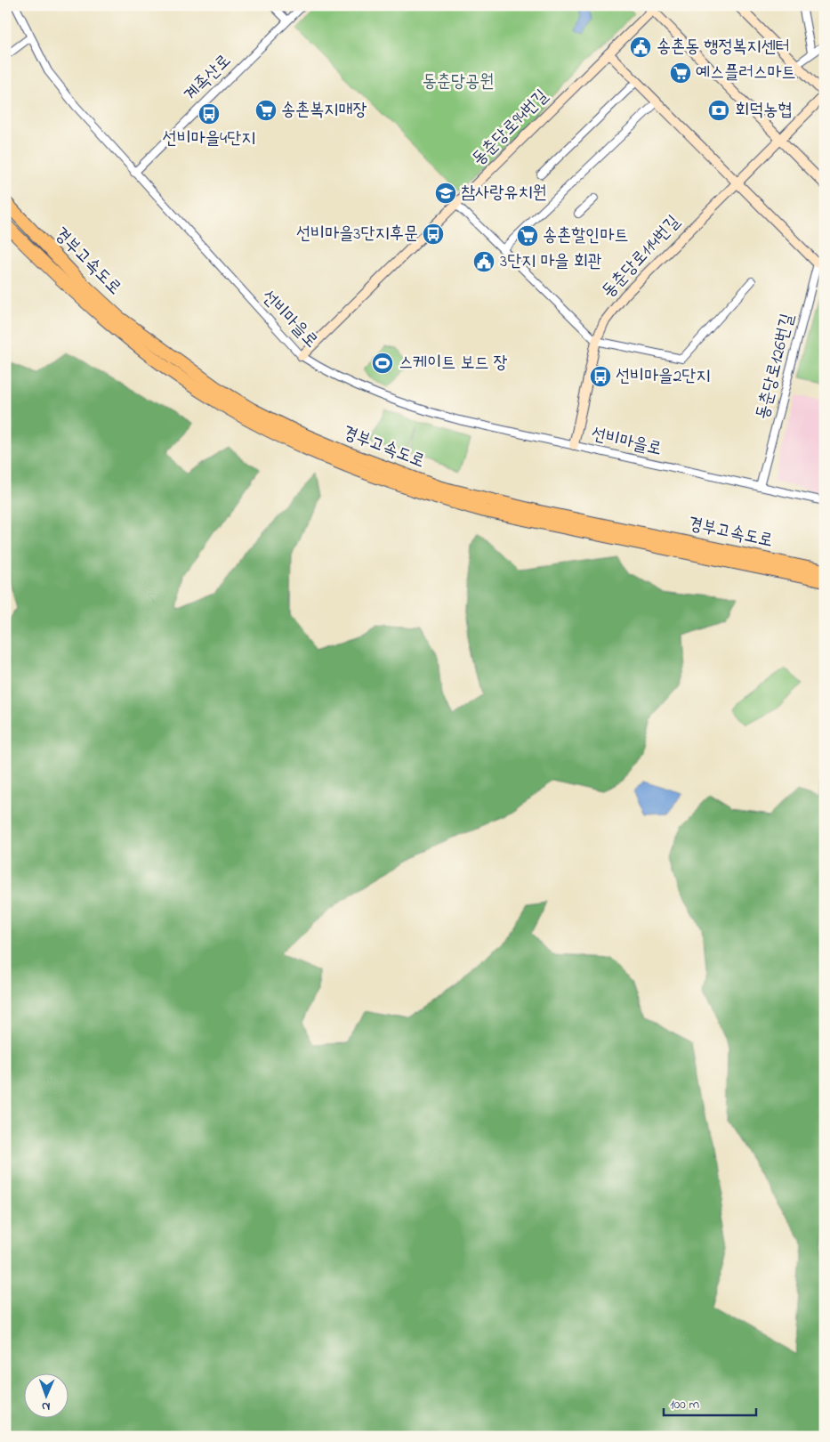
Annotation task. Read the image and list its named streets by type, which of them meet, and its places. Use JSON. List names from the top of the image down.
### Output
{
  "streets": {
    "highway": ["경부고속도로"],
    "main road": ["동춘당로94번길", "동춘당로114번길"],
    "street": ["계족산로", "선비마을로", "동춘당로126번길"]
  },
  "crossings": [
    ["계족산로", "선비마을로"],
    ["동춘당로94번길", "선비마을로"],
    ["동춘당로114번길", "선비마을로"],
    ["선비마을로", "동춘당로126번길"]
  ],
  "parks": ["동춘당공원"],
  "places": {
    "public building": ["송촌동 행정복지센터", "3단지 마을 회관"],
    "supermarket": ["예스플러스마트", "송촌복지매장", "송촌할인마트"],
    "bank": ["회덕농협"],
    "bus stop": ["선비마을4단지", "선비마을3단지후문", "선비마을2단지"],
    "school or university": ["참사랑유치원"],
    "sports": ["스케이트 보드 장"]
  },
  "scale_bar": "100 m",
  "north": "bottom"
}
